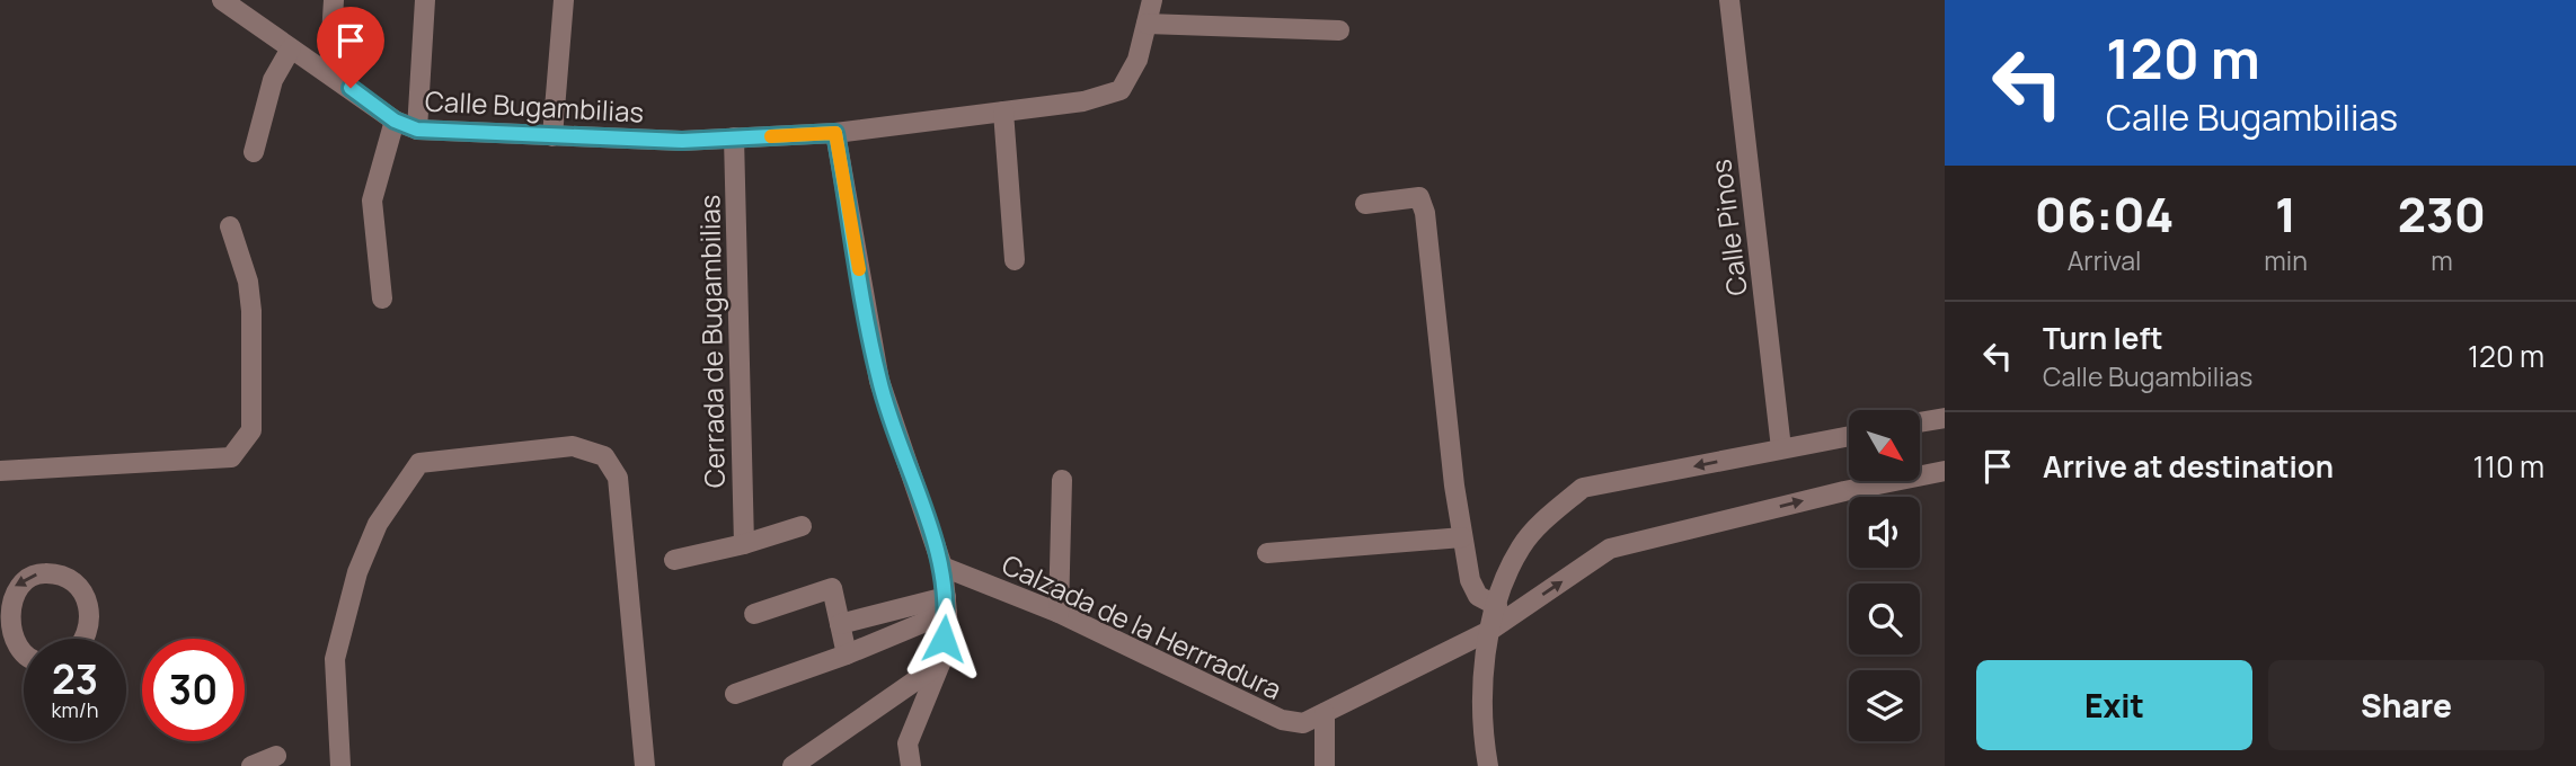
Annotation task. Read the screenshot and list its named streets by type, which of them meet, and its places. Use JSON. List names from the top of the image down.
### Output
{
  "streets": {
    "street": [
      "Calle Bugambilias",
      "Calle Pinos",
      "Cerrada de Bugambilias",
      "Calzada de la Herrradura"
    ]
  },
  "crossings": [
    ["Calle Bugambilias", "Cerrada de Bugambilias"]
  ],
  "north": "bottom right",
  "page": {
    "turn": ["120 m", "Calle Bugambilias"],
    "eta": [
      "06:04",
      "Arrival",
      "1",
      "min",
      "230",
      "m"
    ],
    "list": [
      {
        "name": "Turn left",
        "note": "Calle Bugambilias",
        "value": "120 m"
      },
      {
        "name": "Arrive at destination",
        "value": "110 m"
      }
    ],
    "speed": "23 km/h",
    "limit": "30",
    "buttons": ["Exit", "Share"]
  }
}
